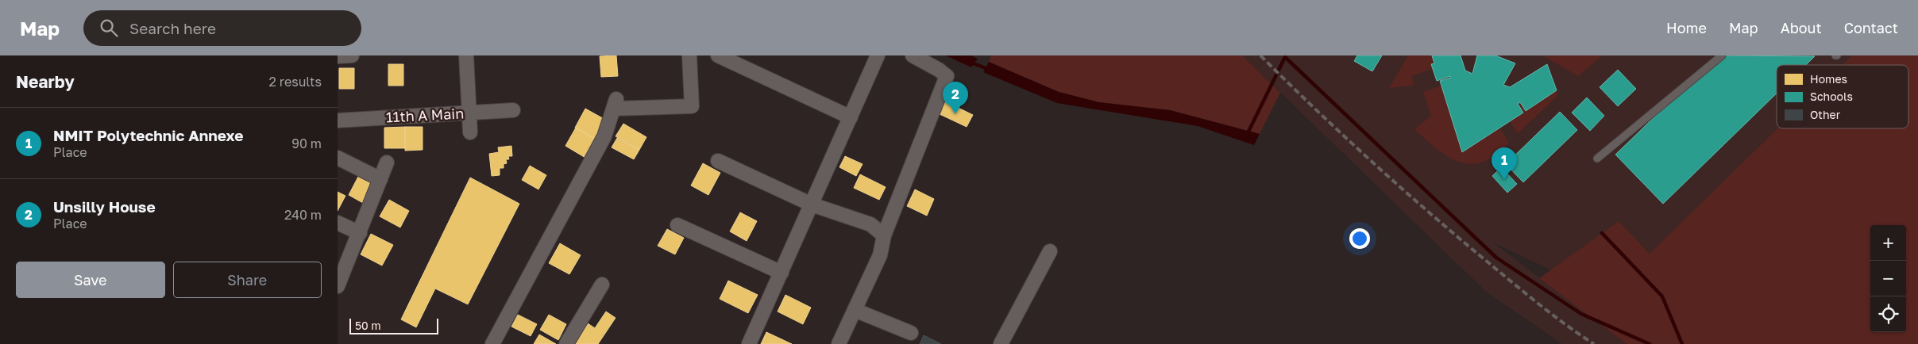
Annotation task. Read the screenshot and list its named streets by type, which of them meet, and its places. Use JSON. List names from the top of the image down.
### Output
{
  "streets": {
    "street": ["11th A Main"]
  },
  "legend": ["Homes", "Schools", "Other"],
  "scale_bar": "50 m",
  "page": {
    "header": "Map",
    "search": "Search here",
    "nav": [
      "Home",
      "Map",
      "About",
      "Contact"
    ],
    "heading": ["Nearby", "2 results"],
    "pins": ["2", "1"],
    "list": [
      {
        "mark": "1",
        "name": "NMIT Polytechnic Annexe",
        "note": "Place",
        "value": "90 m"
      },
      {
        "mark": "2",
        "name": "Unsilly House",
        "note": "Place",
        "value": "240 m"
      }
    ],
    "map_buttons": ["+", "−"],
    "buttons": ["Save", "Share"],
    "scale": "50 m"
  }
}
